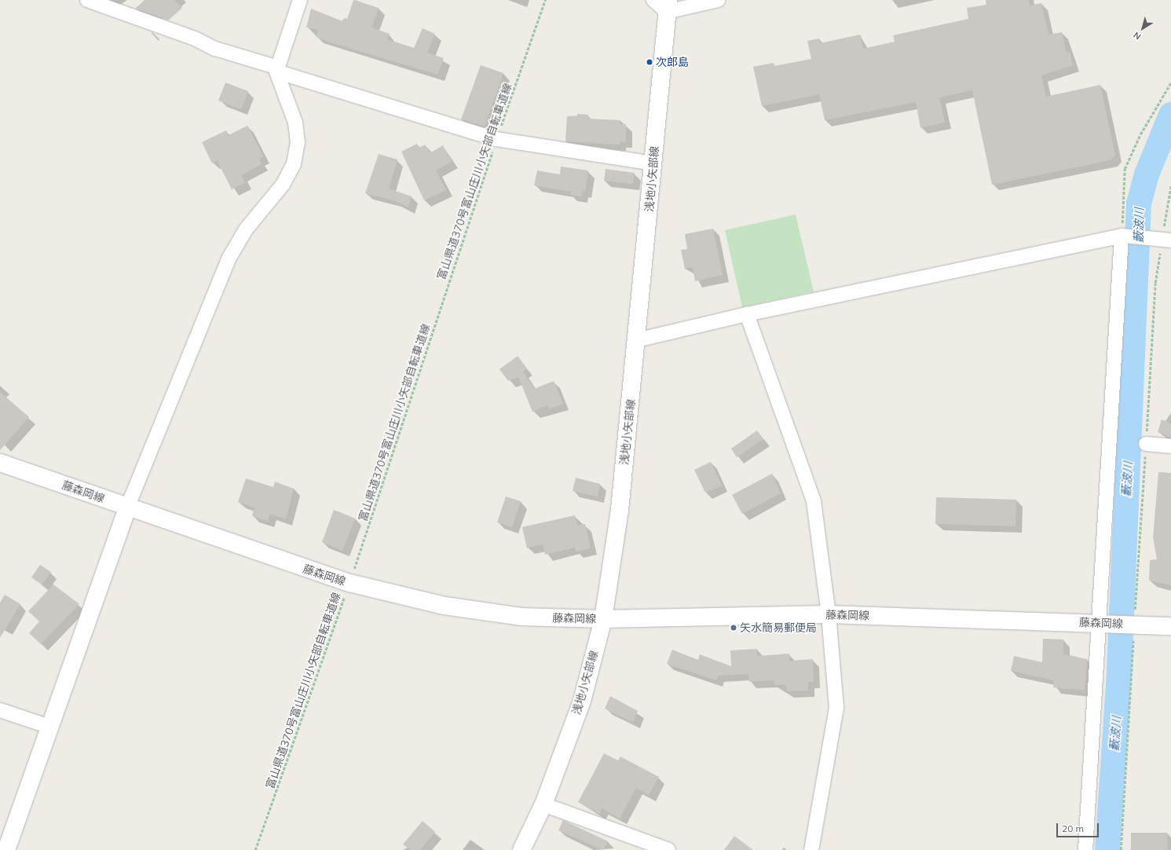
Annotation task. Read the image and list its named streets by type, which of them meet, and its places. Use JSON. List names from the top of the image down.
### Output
{
  "streets": {
    "main road": ["浅地小矢部線", "藤森岡線"],
    "path": ["富山県道370号富山庄川小矢部自転車道線"]
  },
  "crossings": [
    ["浅地小矢部線", "藤森岡線"],
    ["富山県道370号富山庄川小矢部自転車道線", "藤森岡線"]
  ],
  "water": ["藪波川"],
  "places": ["次郎島", "矢水簡易郵便局"],
  "scale_bar": "20 m",
  "north": "bottom left"
}
